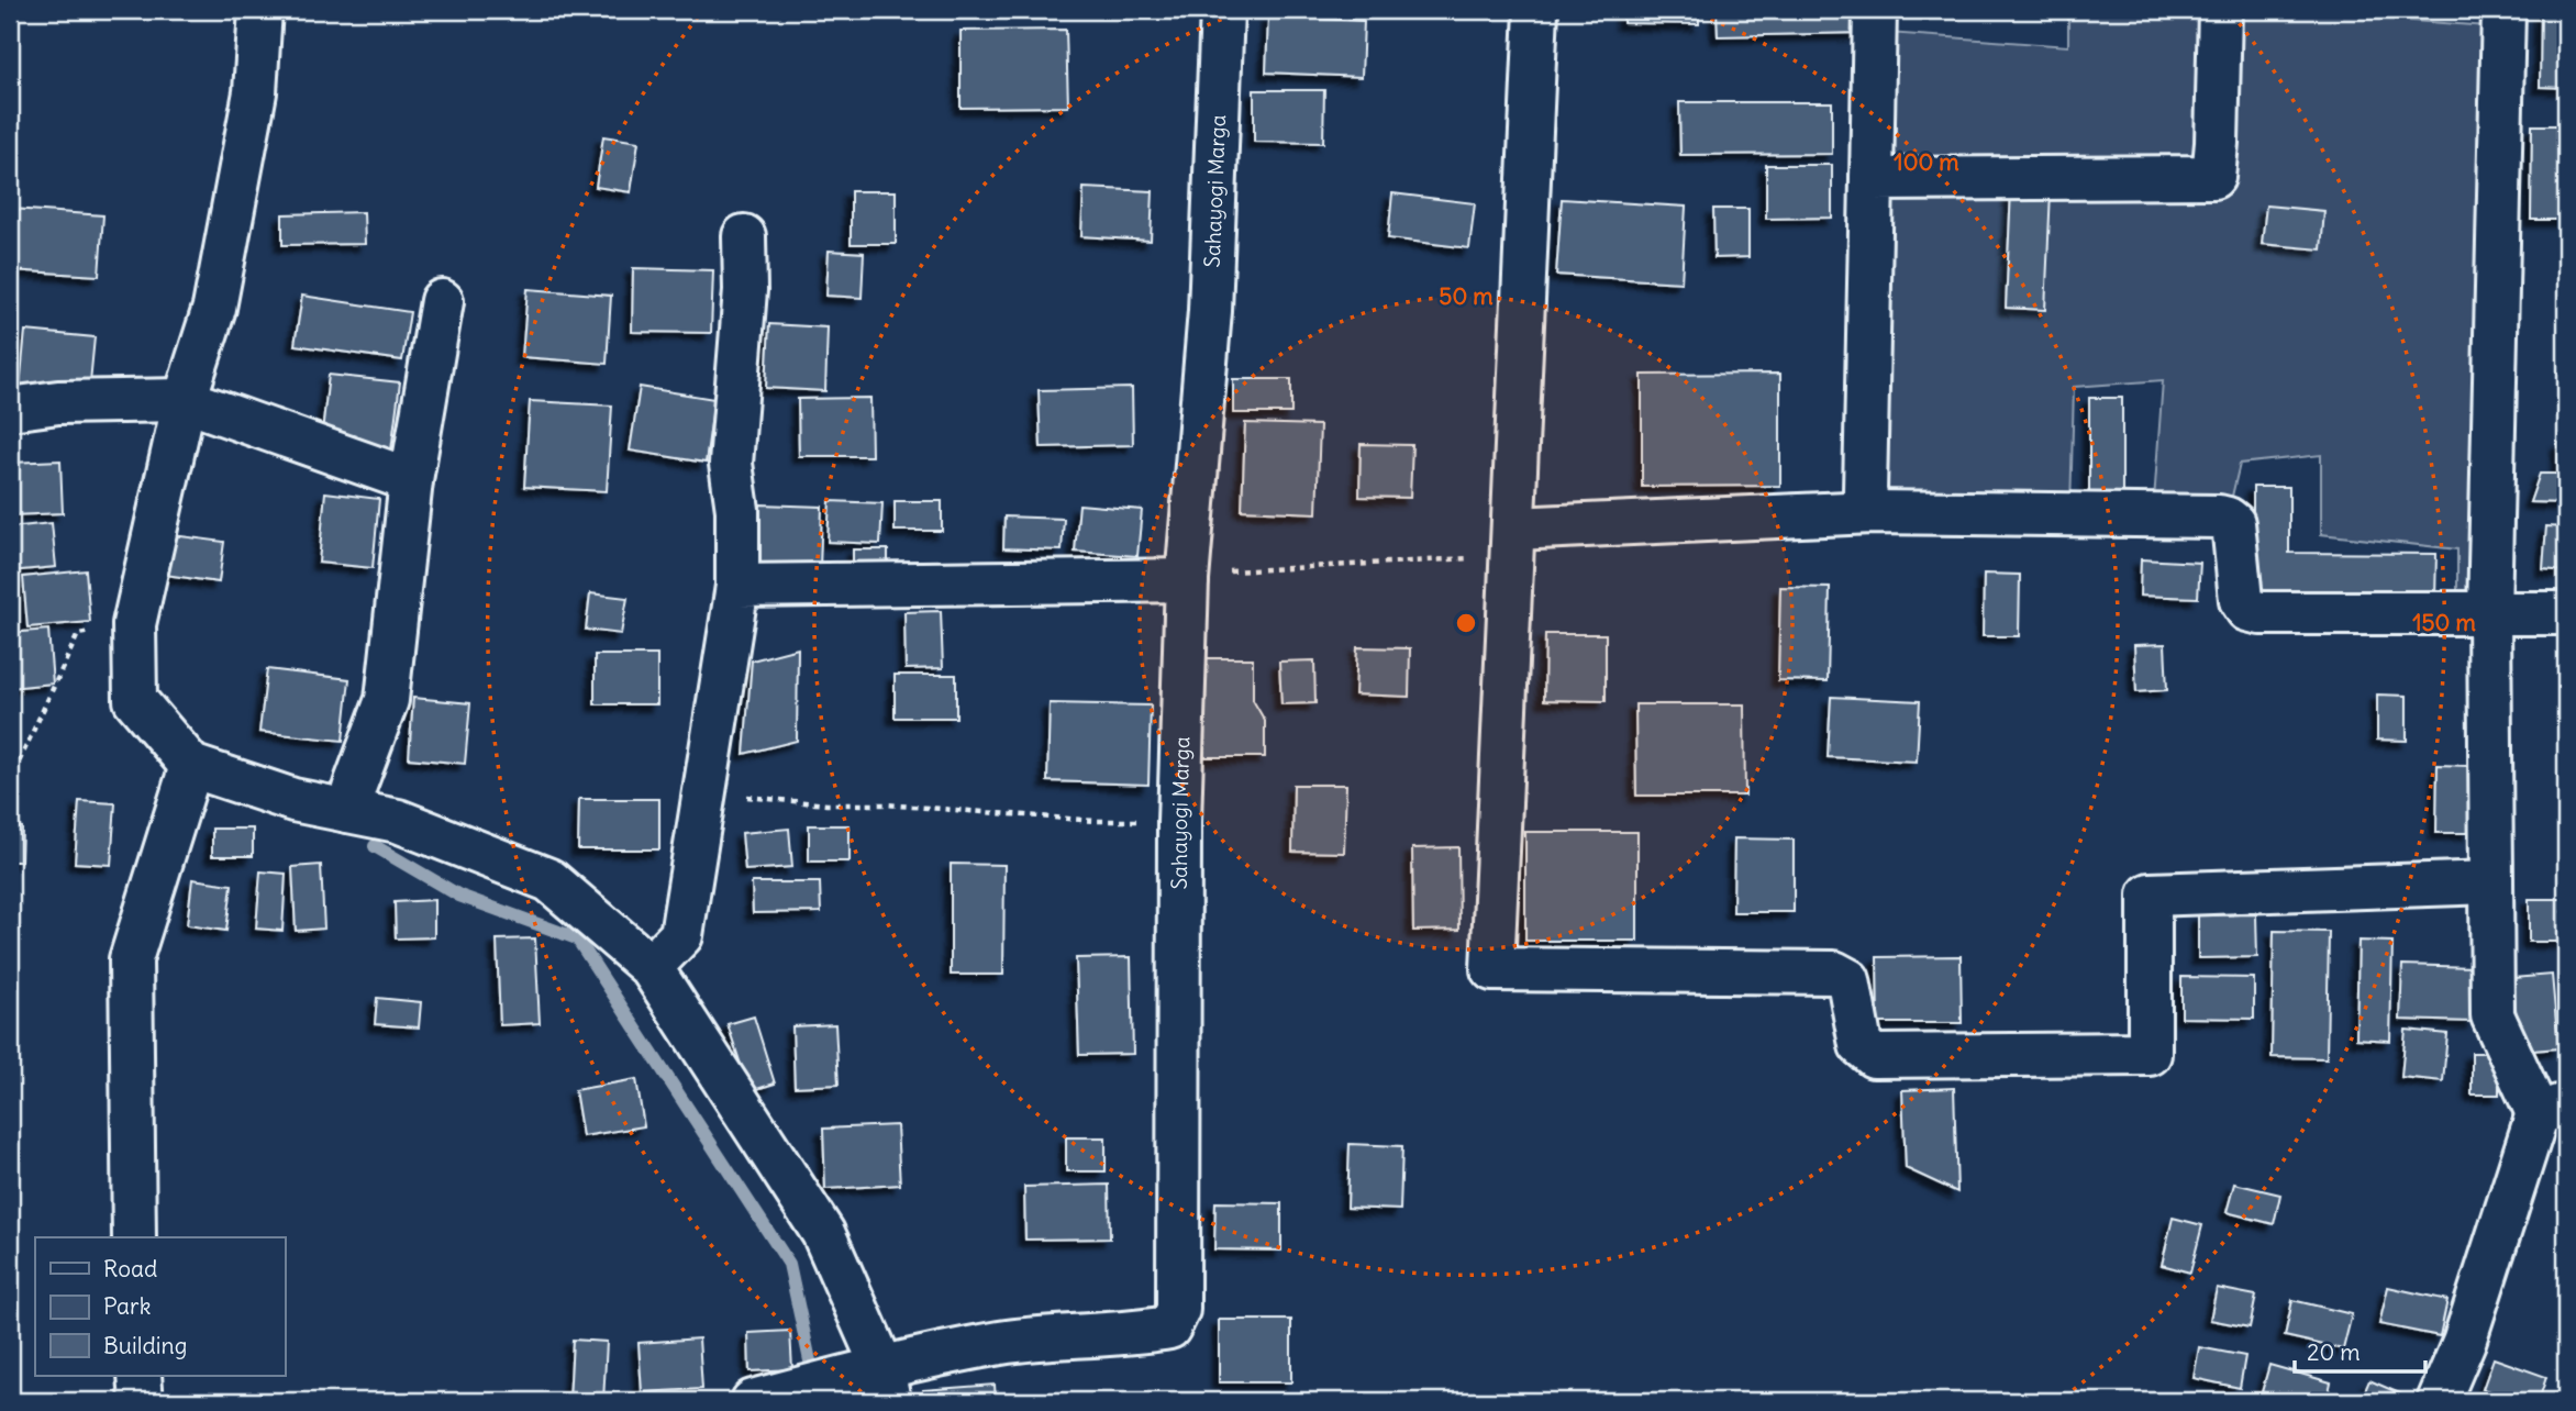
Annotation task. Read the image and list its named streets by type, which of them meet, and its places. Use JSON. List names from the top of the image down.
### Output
{
  "streets": {
    "street": ["Sahayogi Marga"]
  },
  "legend": ["Road", "Park", "Building"],
  "scale_bar": "20 m",
  "rings": ["100 m", "50 m", "150 m"]
}
